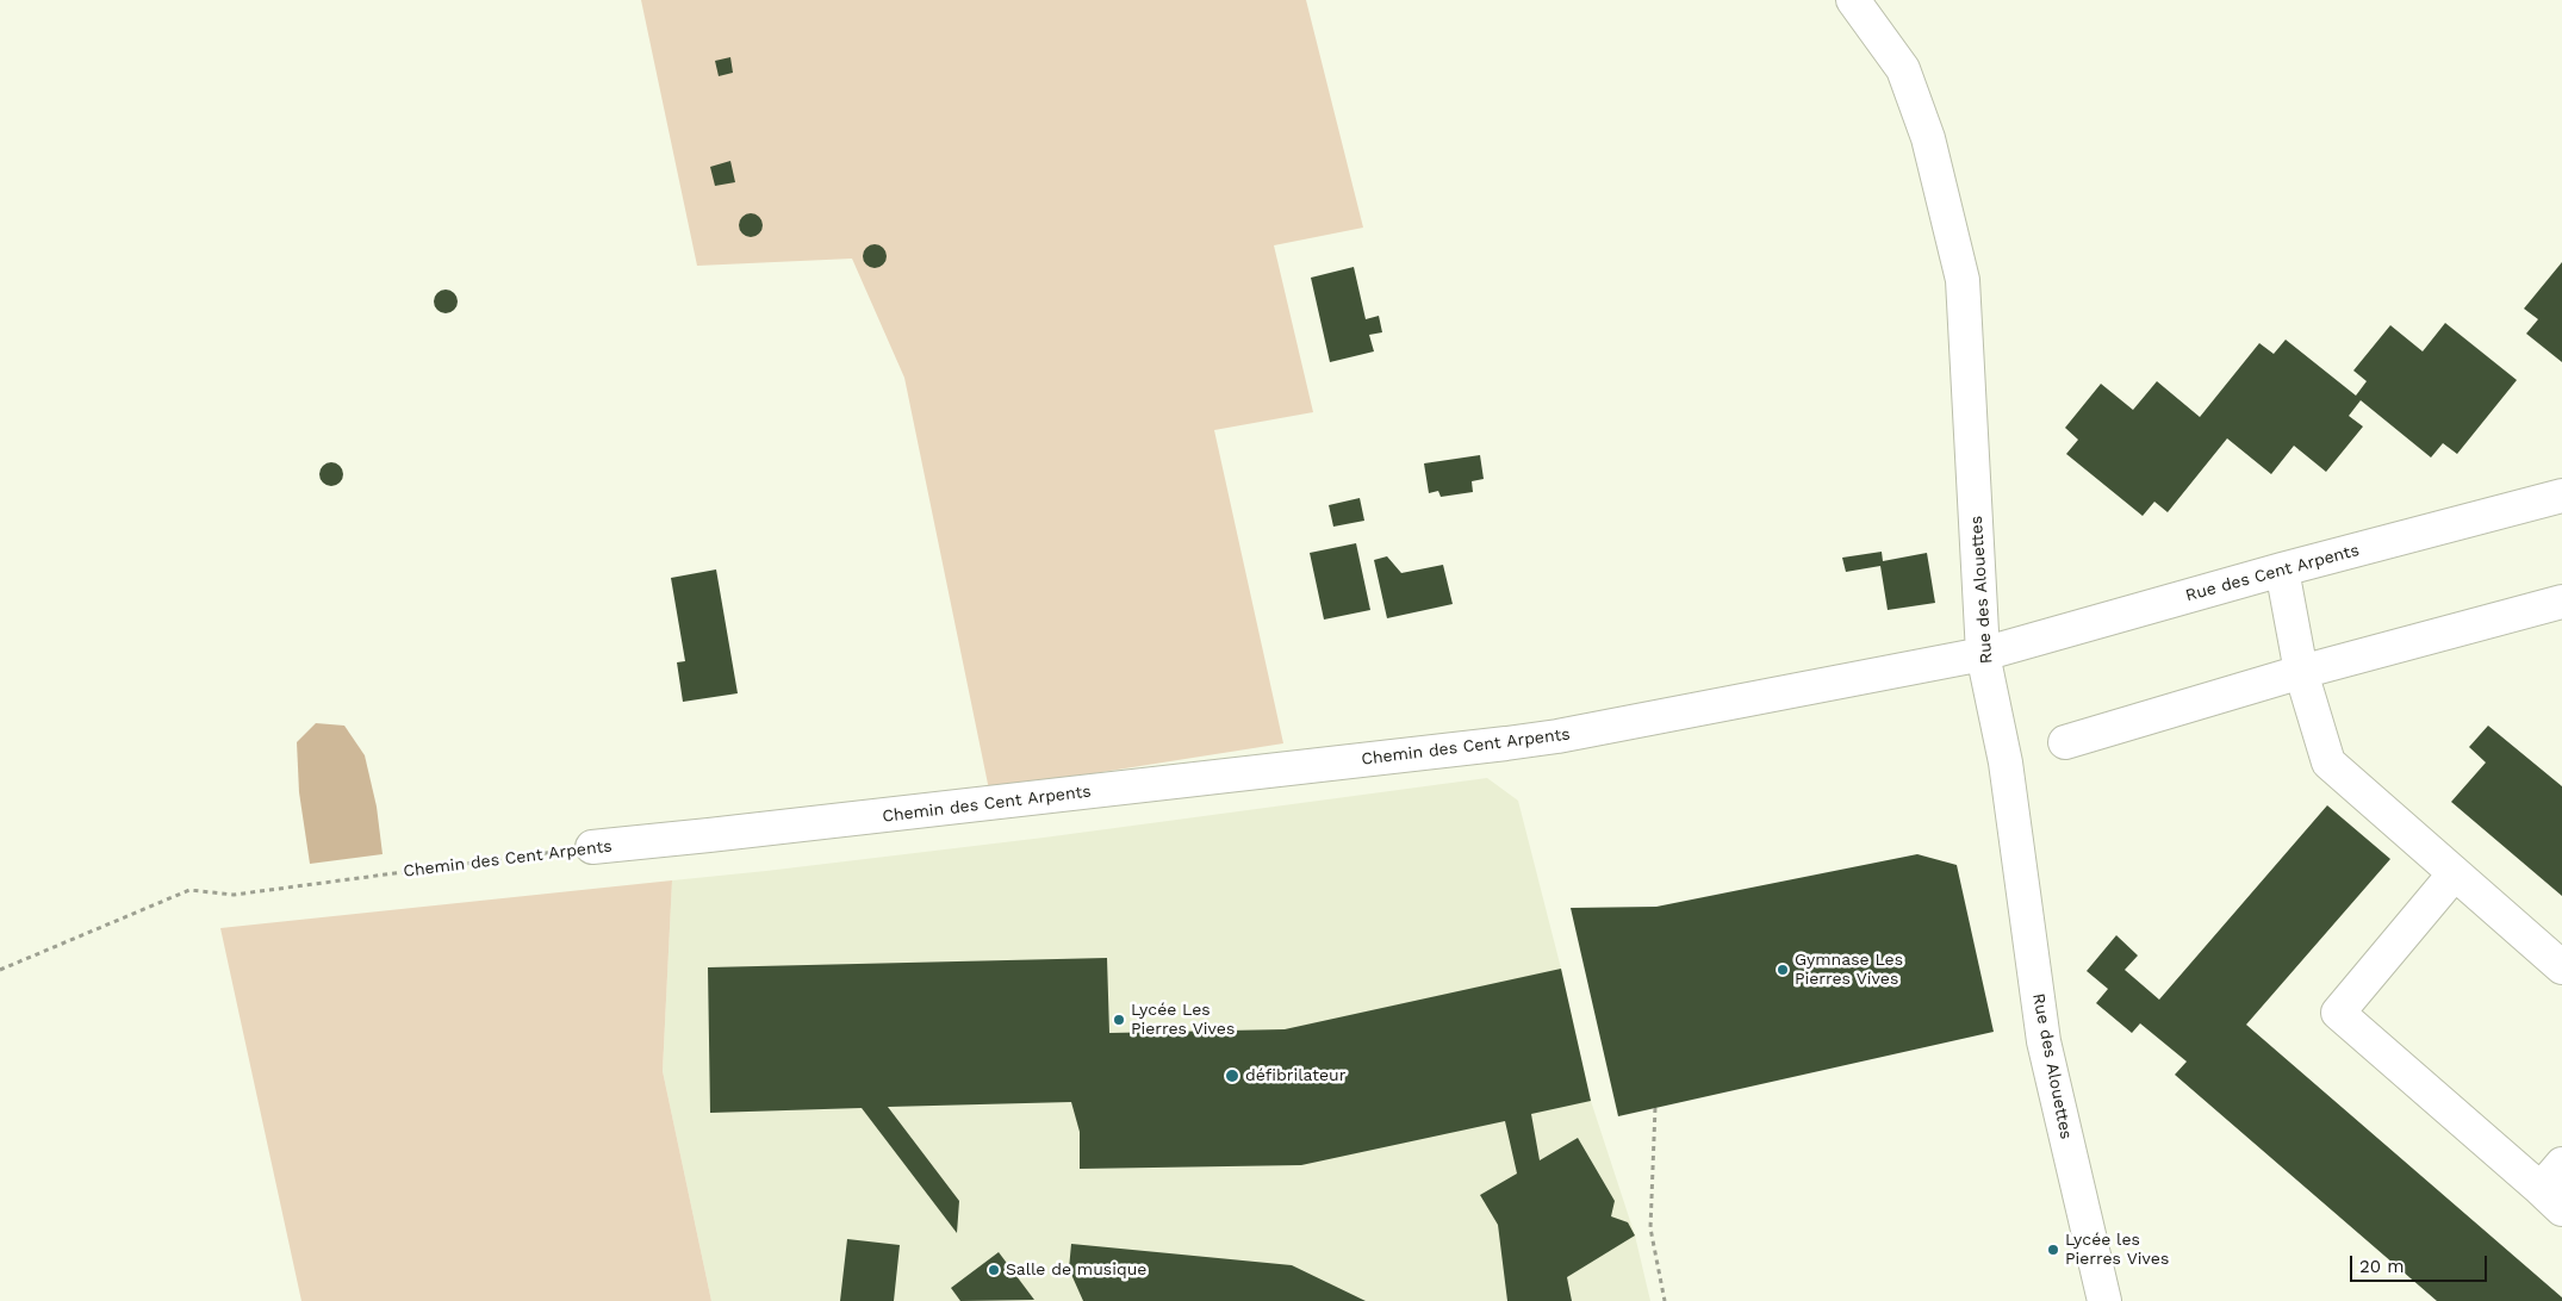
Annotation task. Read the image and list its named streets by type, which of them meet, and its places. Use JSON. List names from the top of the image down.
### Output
{
  "streets": {
    "street": ["Rue des Cent Arpents", "Rue des Alouettes", "Chemin des Cent Arpents"]
  },
  "crossings": [
    ["Rue des Cent Arpents", "Rue des Alouettes"],
    ["Rue des Cent Arpents", "Chemin des Cent Arpents"],
    ["Rue des Alouettes", "Chemin des Cent Arpents"]
  ],
  "places": [
    "Gymnase Les Pierres Vives",
    "Lycée Les Pierres Vives",
    "défibrilateur",
    "Lycée les Pierres Vives",
    "Salle de musique"
  ],
  "scale_bar": "20 m"
}
